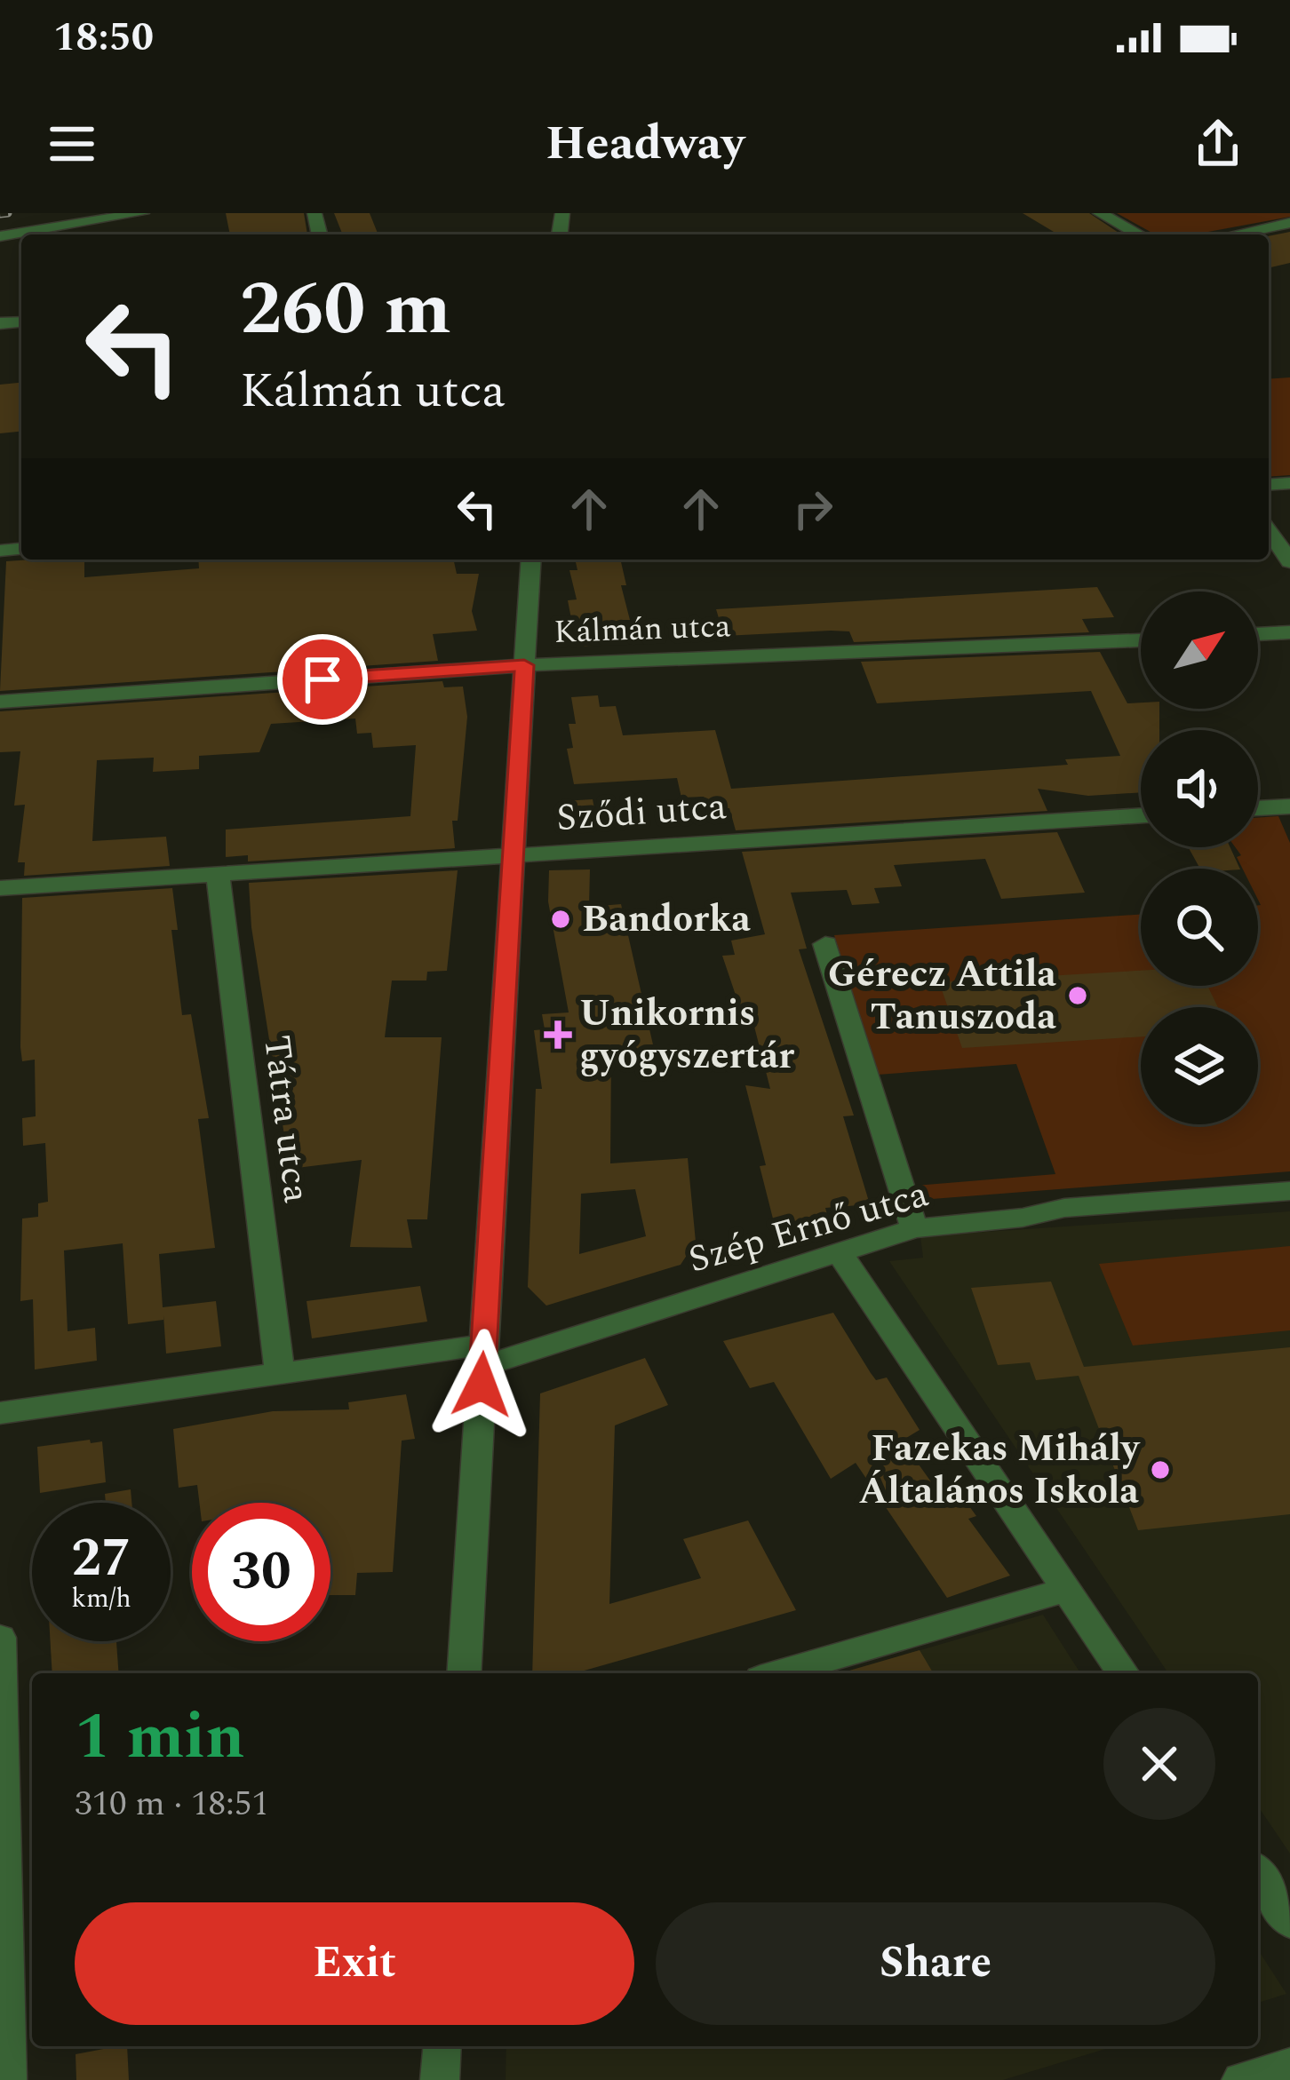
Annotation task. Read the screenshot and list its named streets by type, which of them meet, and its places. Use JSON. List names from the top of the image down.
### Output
{
  "streets": {
    "street": [
      "Kálmán utca",
      "Sződi utca",
      "Tátra utca",
      "Szép Ernő utca"
    ]
  },
  "crossings": [
    ["Sződi utca", "Tátra utca"],
    ["Tátra utca", "Szép Ernő utca"]
  ],
  "places": {
    "other": ["Bandorka", "Gérecz Attila Tanuszoda", "Fazekas Mihály Általános Iskola"],
    "health": ["Unikornis gyógyszertár"]
  },
  "north": "top right",
  "page": {
    "status": "18:50",
    "header": "Headway",
    "turn": ["260 m", "Kálmán utca"],
    "speed": "27 km/h",
    "limit": "30",
    "heading": ["1 min", "310 m · 18:51"],
    "buttons": ["Exit", "Share"]
  }
}
